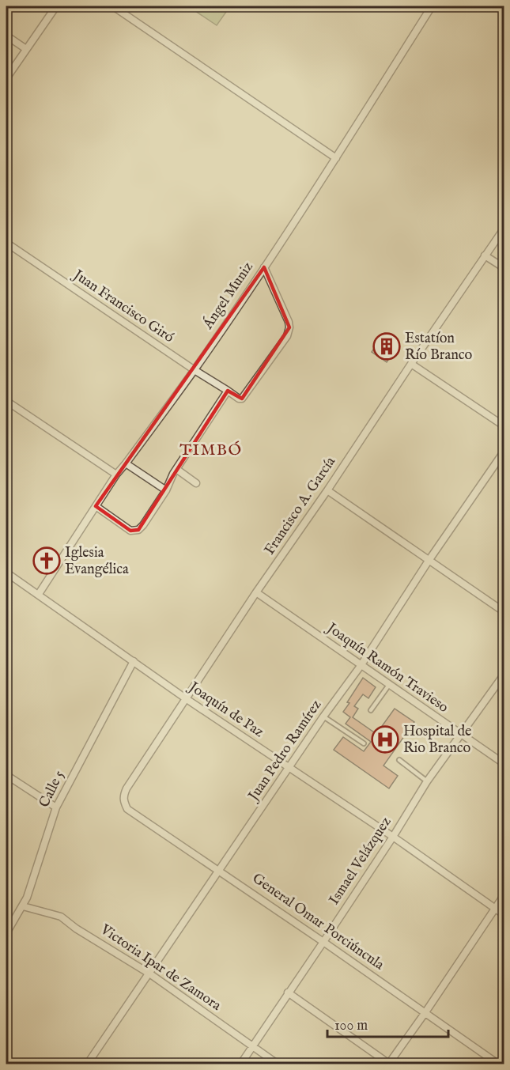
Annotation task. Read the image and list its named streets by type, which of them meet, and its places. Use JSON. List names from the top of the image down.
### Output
{
  "streets": {
    "street": [
      "Ángel Muniz",
      "Juan Francisco Giró",
      "Francisco A. García",
      "Joaquín Ramón Travieso",
      "Joaquín de Paz",
      "Juan Pedro Ramírez",
      "Calle 5",
      "Ismael Velázquez",
      "General Omar Porciúncula",
      "Victoria Ipar de Zamora"
    ]
  },
  "crossings": [
    ["Ángel Muniz", "Juan Francisco Giró"],
    ["Ángel Muniz", "Joaquín de Paz"],
    ["Francisco A. García", "Joaquín Ramón Travieso"],
    ["Francisco A. García", "Joaquín de Paz"],
    ["Francisco A. García", "General Omar Porciúncula"],
    ["Joaquín Ramón Travieso", "Juan Pedro Ramírez"],
    ["Joaquín Ramón Travieso", "Ismael Velázquez"],
    ["Joaquín de Paz", "Juan Pedro Ramírez"],
    ["Joaquín de Paz", "Calle 5"],
    ["Joaquín de Paz", "Ismael Velázquez"],
    ["Juan Pedro Ramírez", "General Omar Porciúncula"],
    ["Juan Pedro Ramírez", "Victoria Ipar de Zamora"],
    ["Calle 5", "Victoria Ipar de Zamora"],
    ["Ismael Velázquez", "General Omar Porciúncula"],
    ["Ismael Velázquez", "Victoria Ipar de Zamora"]
  ],
  "districts": ["TIMBÓ"],
  "places": {
    "building": ["Estatíon Río Branco"],
    "church": ["Iglesia Evangélica"],
    "hospital": ["Hospital de Rio Branco"]
  },
  "scale_bar": "100 m"
}
